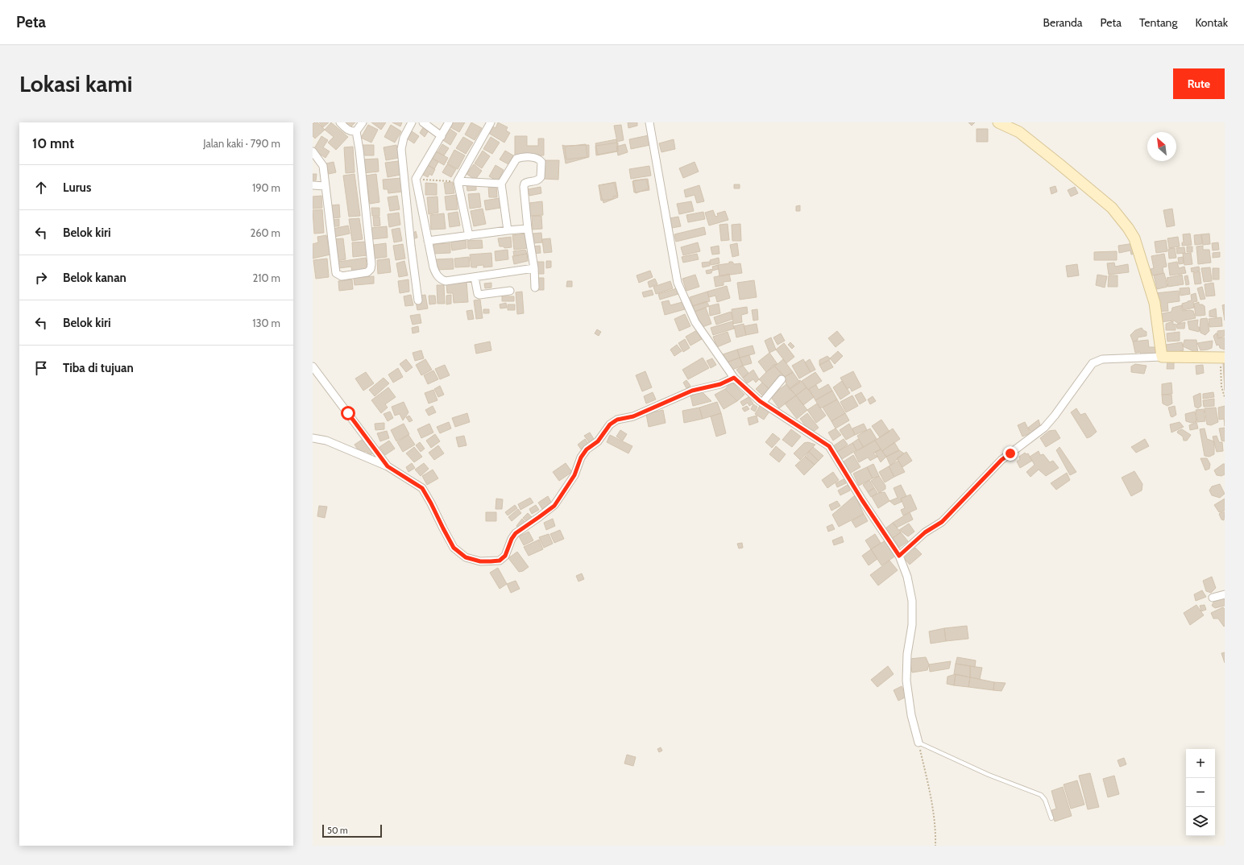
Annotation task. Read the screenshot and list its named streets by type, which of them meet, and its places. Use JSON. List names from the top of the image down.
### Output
{
  "scale_bar": "50 m",
  "north": "top left",
  "page": {
    "header": "Peta",
    "nav": [
      "Beranda",
      "Peta",
      "Tentang",
      "Kontak"
    ],
    "buttons": "Rute",
    "title": "Lokasi kami",
    "heading": ["10 mnt", "Jalan kaki · 790 m"],
    "list": [
      ["Lurus", "190 m"],
      ["Belok kiri", "260 m"],
      ["Belok kanan", "210 m"],
      ["Belok kiri", "130 m"],
      "Tiba di tujuan"
    ],
    "map_buttons": ["+", "−"],
    "scale": "50 m"
  }
}
